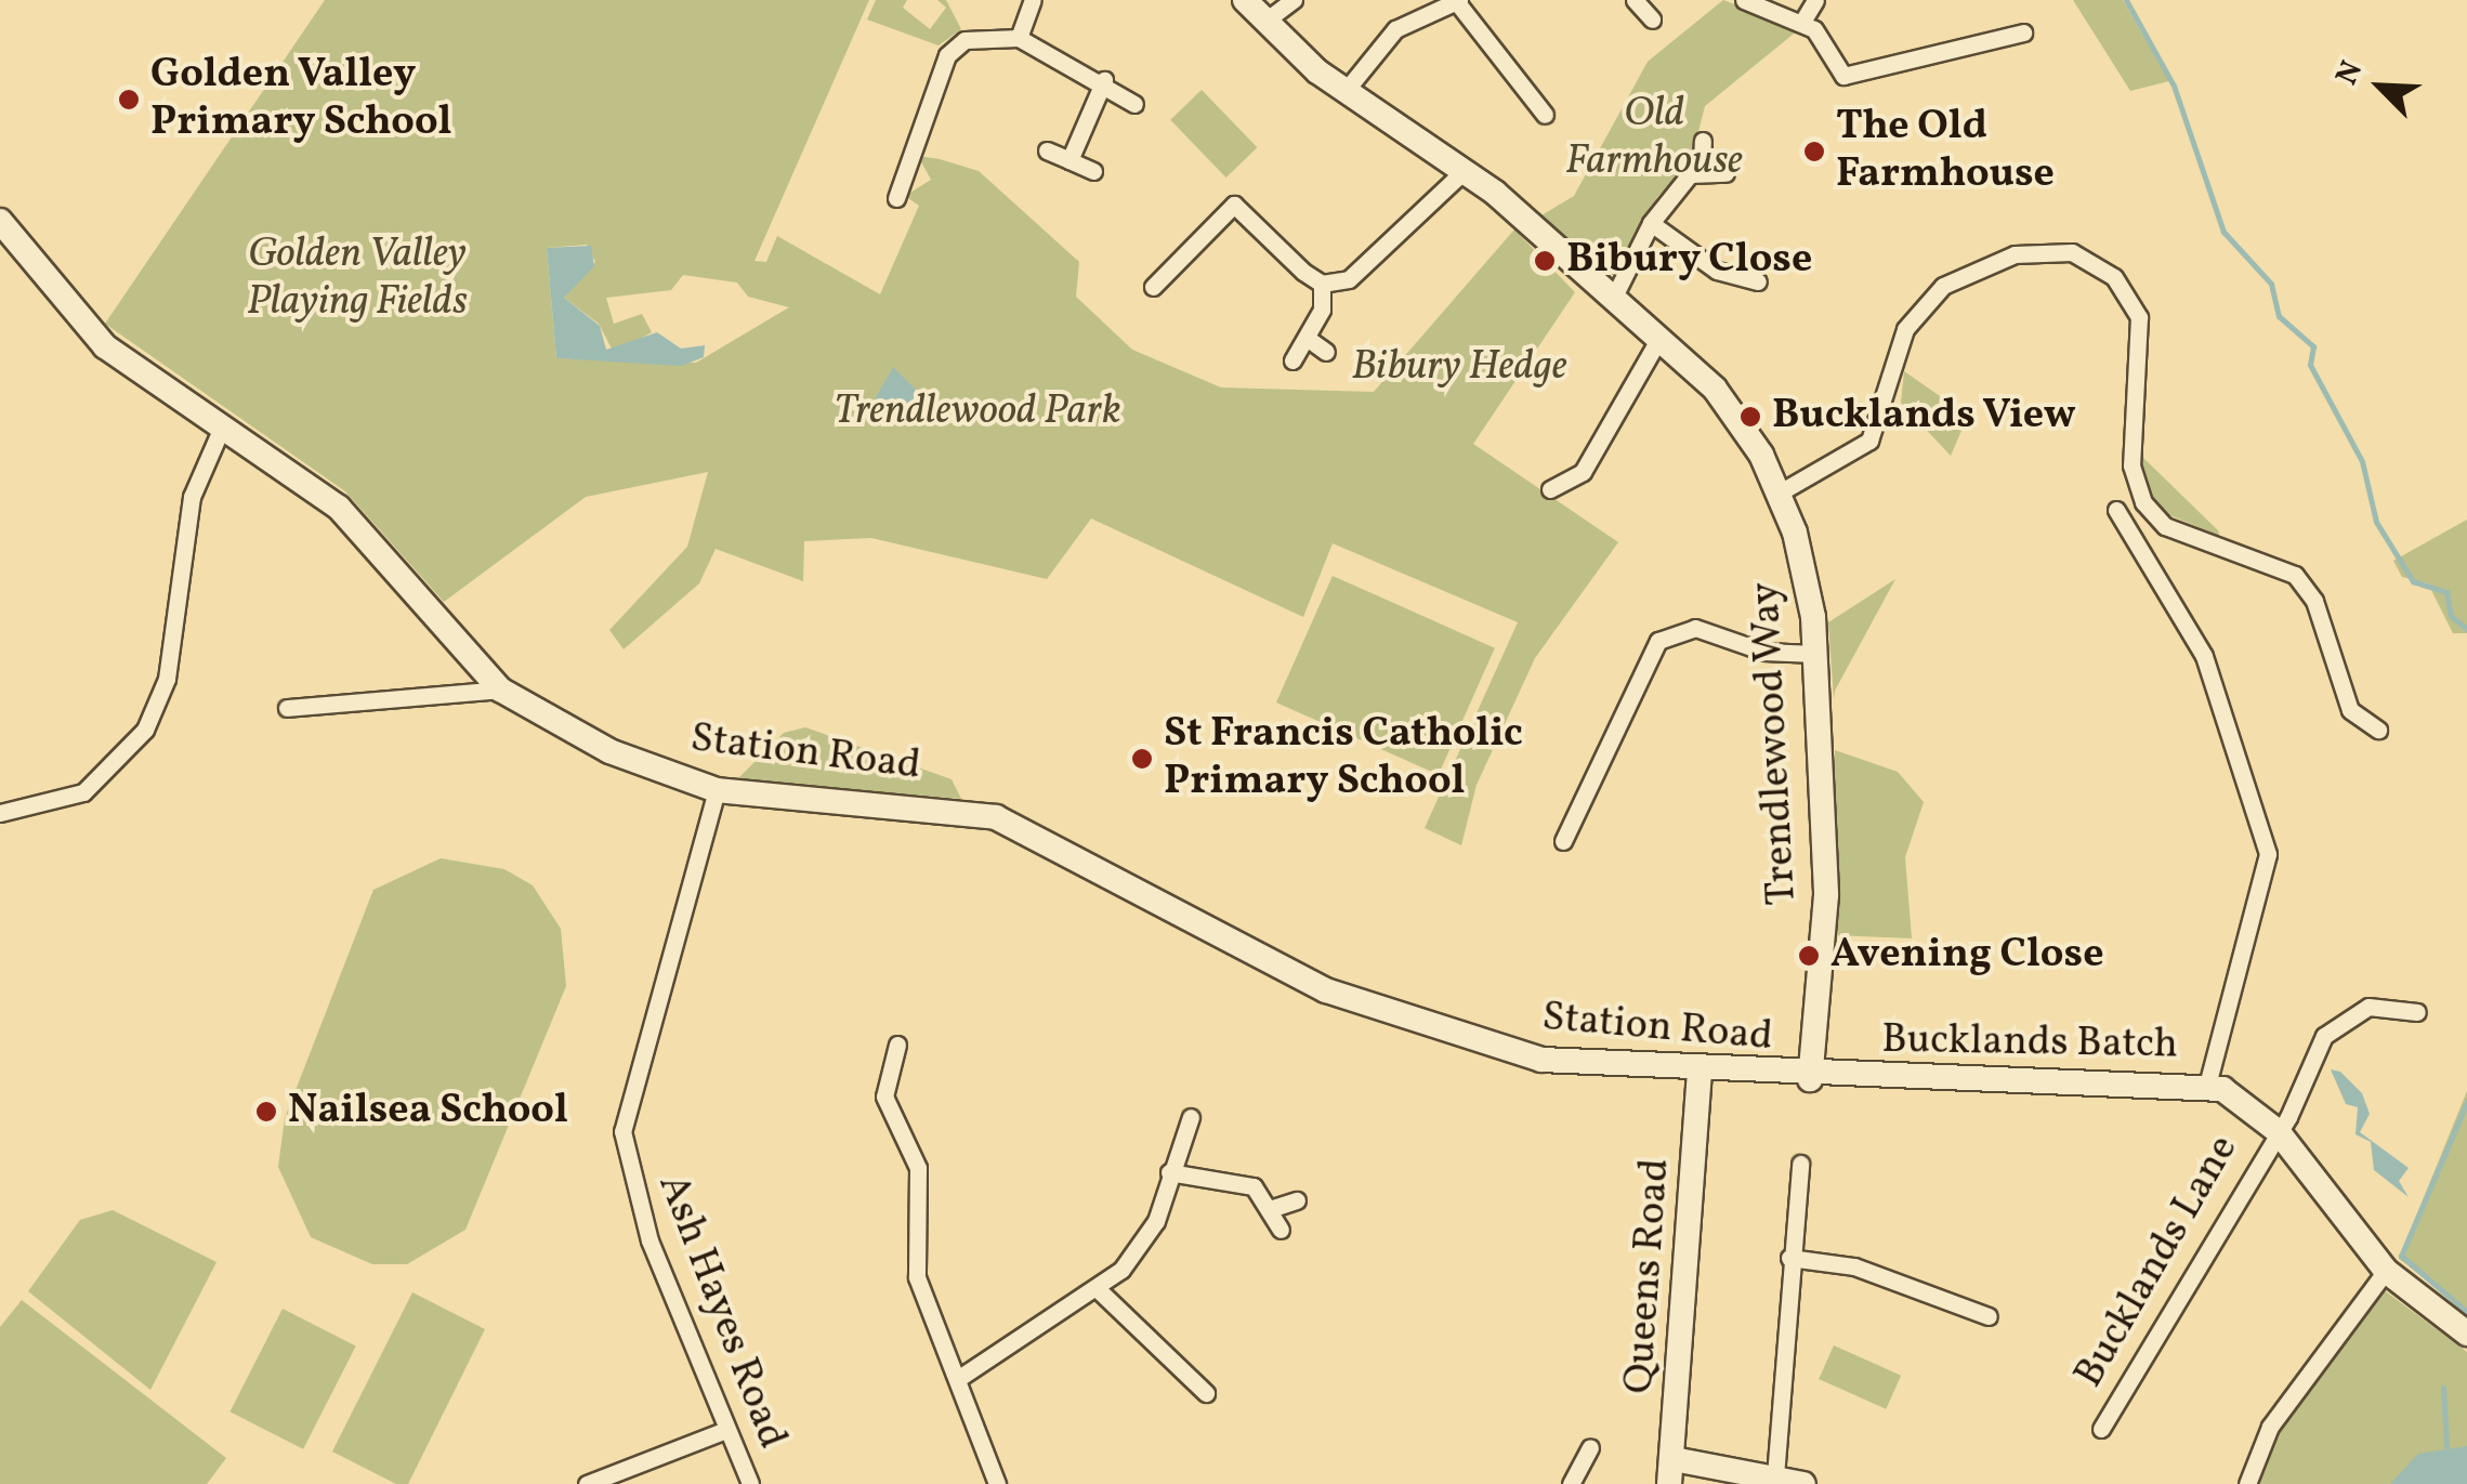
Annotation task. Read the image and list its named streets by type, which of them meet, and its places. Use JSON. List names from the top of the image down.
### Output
{
  "streets": {
    "street": [
      "Trendlewood Way",
      "Station Road",
      "Bucklands Batch",
      "Bucklands Lane",
      "Queens Road",
      "Ash Hayes Road"
    ]
  },
  "crossings": [
    ["Trendlewood Way", "Station Road"],
    ["Trendlewood Way", "Bucklands Batch"],
    ["Station Road", "Bucklands Batch"],
    ["Station Road", "Queens Road"],
    ["Station Road", "Ash Hayes Road"],
    ["Bucklands Batch", "Bucklands Lane"]
  ],
  "parks": [
    "Old Farmhouse",
    "Golden Valley Playing Fields",
    "Bibury Hedge",
    "Trendlewood Park"
  ],
  "places": [
    "Golden Valley Primary School",
    "The Old Farmhouse",
    "Bibury Close",
    "Bucklands View",
    "St Francis Catholic Primary School",
    "Avening Close",
    "Nailsea School"
  ],
  "north": "top left"
}
